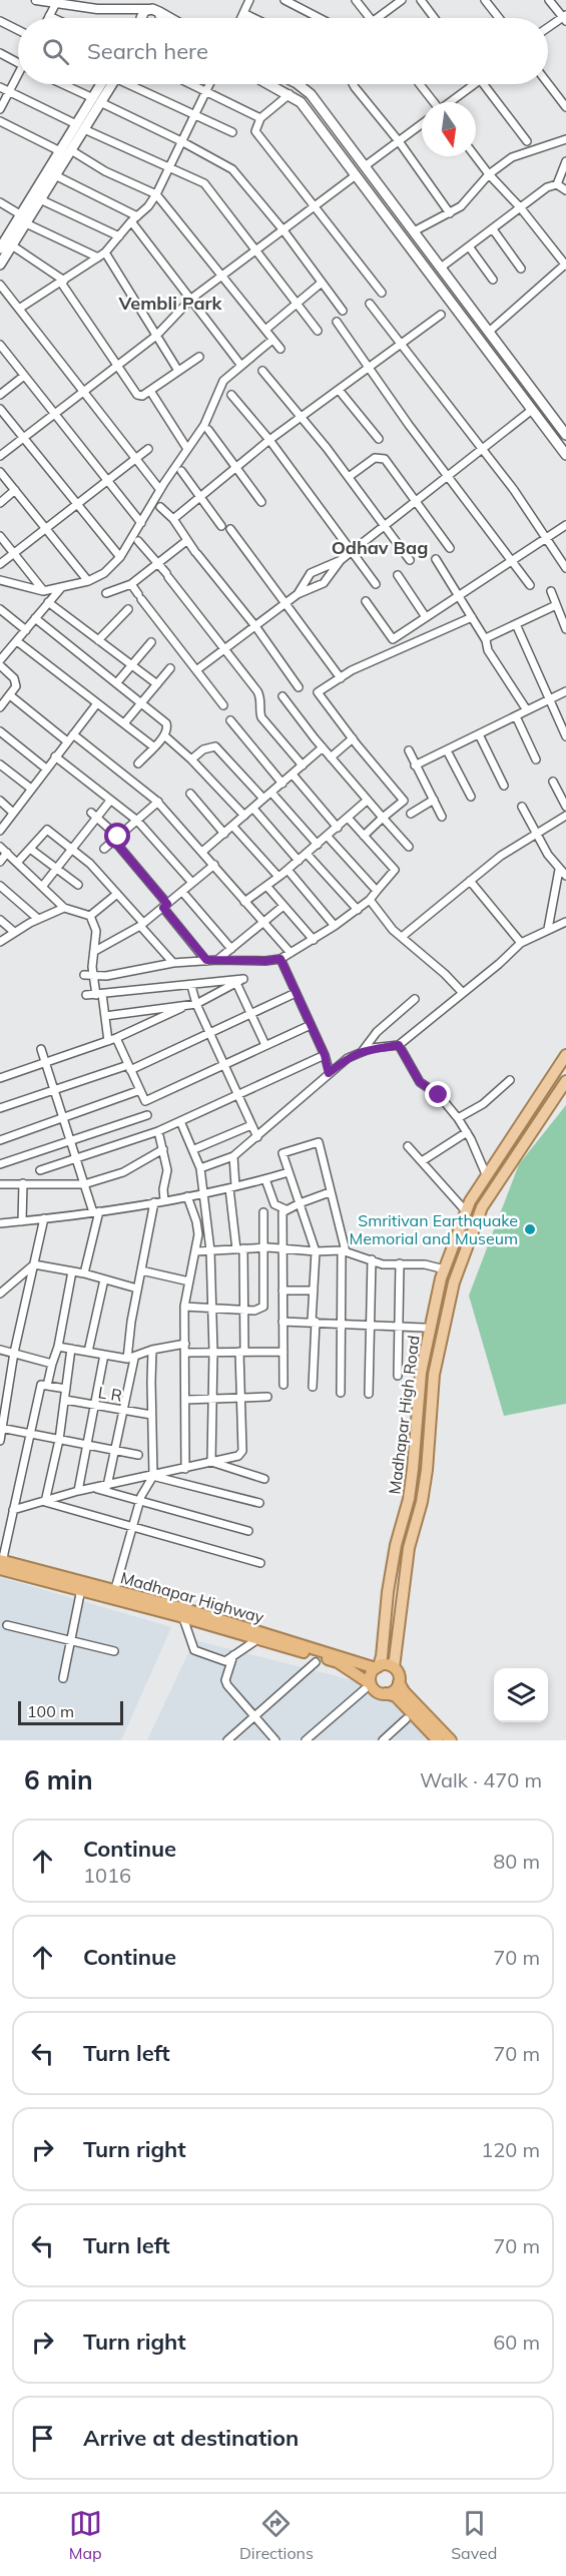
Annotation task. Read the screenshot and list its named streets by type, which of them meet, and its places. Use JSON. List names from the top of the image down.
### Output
{
  "streets": {
    "highway": ["Madhapar Highway"],
    "main road": ["Madhapar High Road"],
    "street": ["L R"]
  },
  "crossings": [
    ["Madhapar High Road", "Madhapar Highway"]
  ],
  "districts": ["Vembli Park", "Odhav Bag"],
  "places": ["Smritivan Earthquake Memorial and Museum"],
  "scale_bar": "100 m",
  "north": "bottom",
  "page": {
    "search": "Search here",
    "scale": "100 m",
    "heading": ["6 min", "Walk · 470 m"],
    "list": [
      ["Continue", "1016", "80 m"],
      ["Continue", "70 m"],
      ["Turn left", "70 m"],
      ["Turn right", "120 m"],
      ["Turn left", "70 m"],
      ["Turn right", "60 m"],
      "Arrive at destination"
    ],
    "nav": ["Map", "Directions", "Saved"]
  }
}
